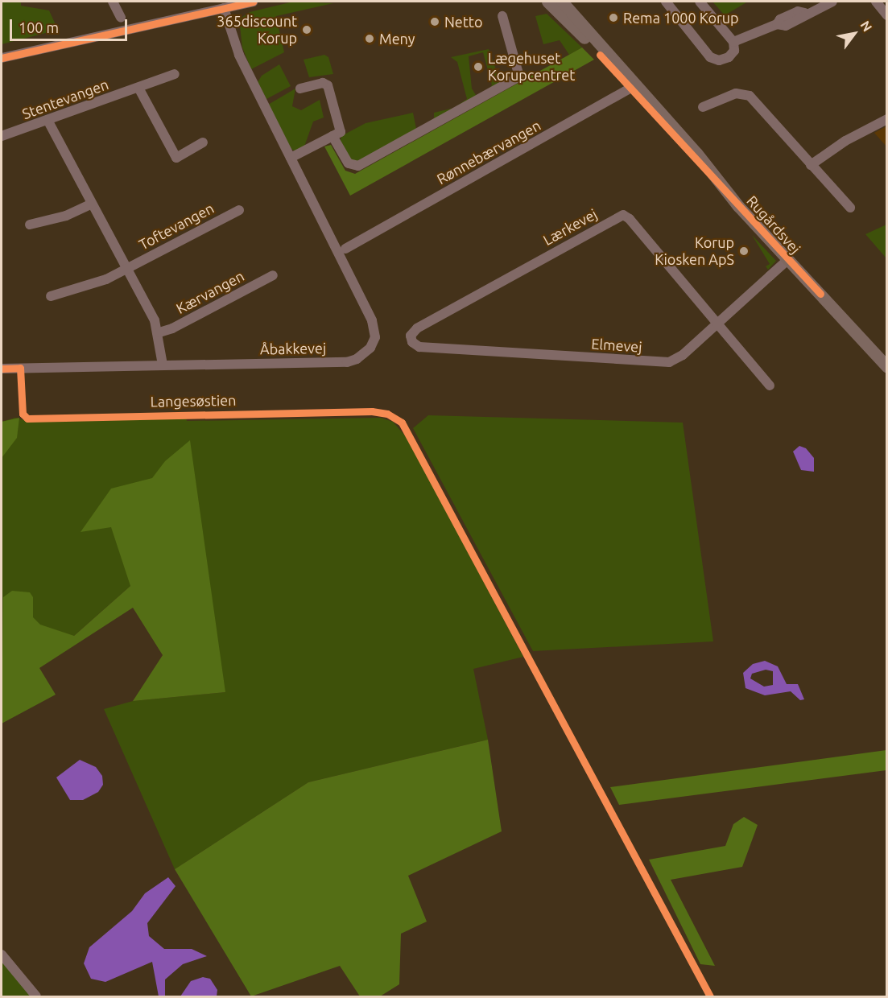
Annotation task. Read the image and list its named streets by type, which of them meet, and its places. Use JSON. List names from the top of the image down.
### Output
{
  "streets": {
    "main road": ["Rugårdsvej"],
    "street": [
      "Stentevangen",
      "Rønnebærvangen",
      "Toftevangen",
      "Lærkevej",
      "Kærvangen",
      "Elmevej",
      "Åbakkevej"
    ],
    "cycle path": ["Langesøstien"]
  },
  "crossings": [
    ["Rønnebærvangen", "Rugårdsvej"],
    ["Rugårdsvej", "Elmevej"],
    ["Lærkevej", "Elmevej"]
  ],
  "places": [
    "Rema 1000 Korup",
    "Netto",
    "365discount Korup",
    "Meny",
    "Lægehuset Korupcentret",
    "Korup Kiosken ApS"
  ],
  "scale_bar": "100 m",
  "north": "top right"
}
